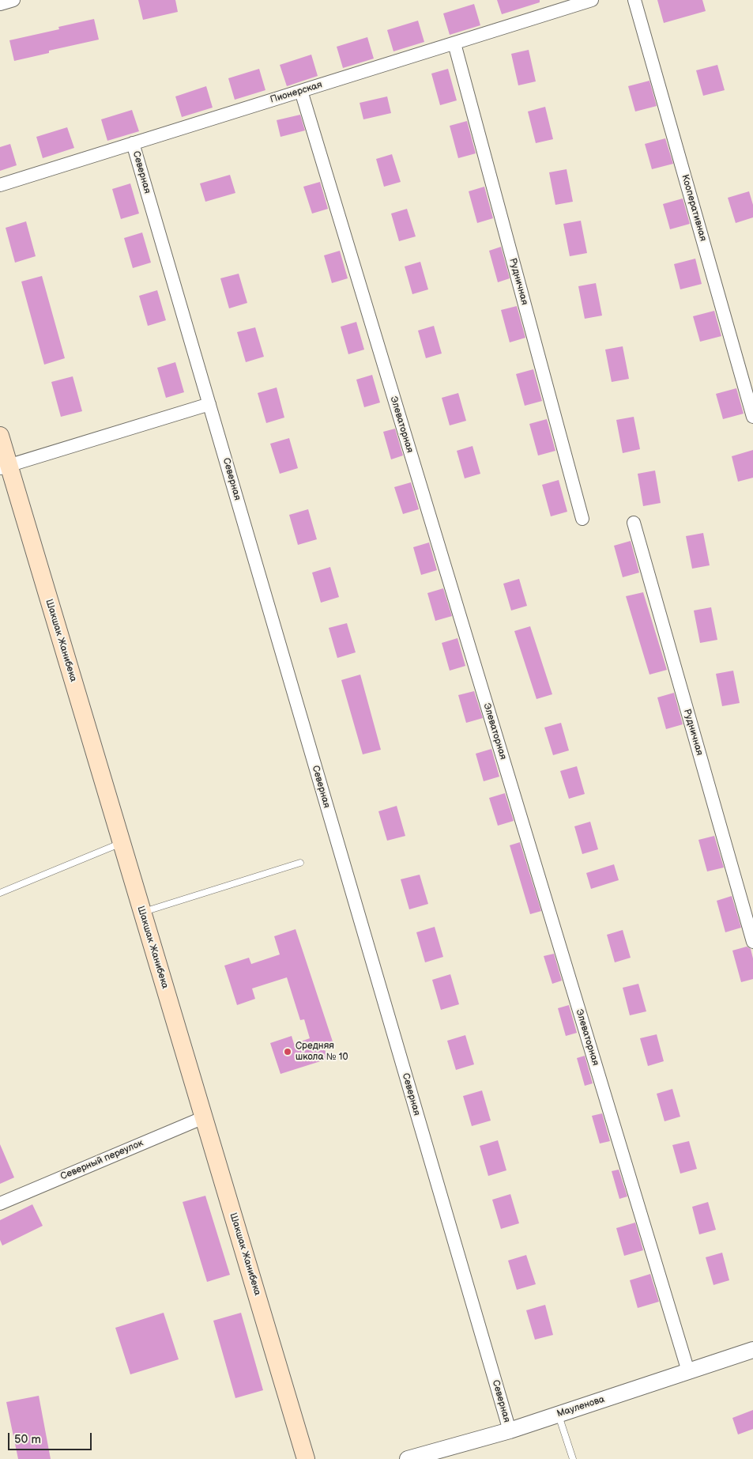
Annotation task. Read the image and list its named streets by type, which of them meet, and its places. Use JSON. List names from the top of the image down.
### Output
{
  "streets": {
    "main road": ["Шакшак Жанибека"],
    "street": [
      "Пионерская",
      "Северная",
      "Кооперативная",
      "Рудничная",
      "Элеваторная",
      "Северный переулок",
      "Мауленова"
    ]
  },
  "crossings": [
    ["Пионерская", "Северная"],
    ["Пионерская", "Рудничная"],
    ["Пионерская", "Элеваторная"],
    ["Северная", "Мауленова"],
    ["Элеваторная", "Мауленова"],
    ["Шакшак Жанибека", "Северный переулок"]
  ],
  "places": ["Средняя школа № 10"],
  "scale_bar": "50 m"
}
